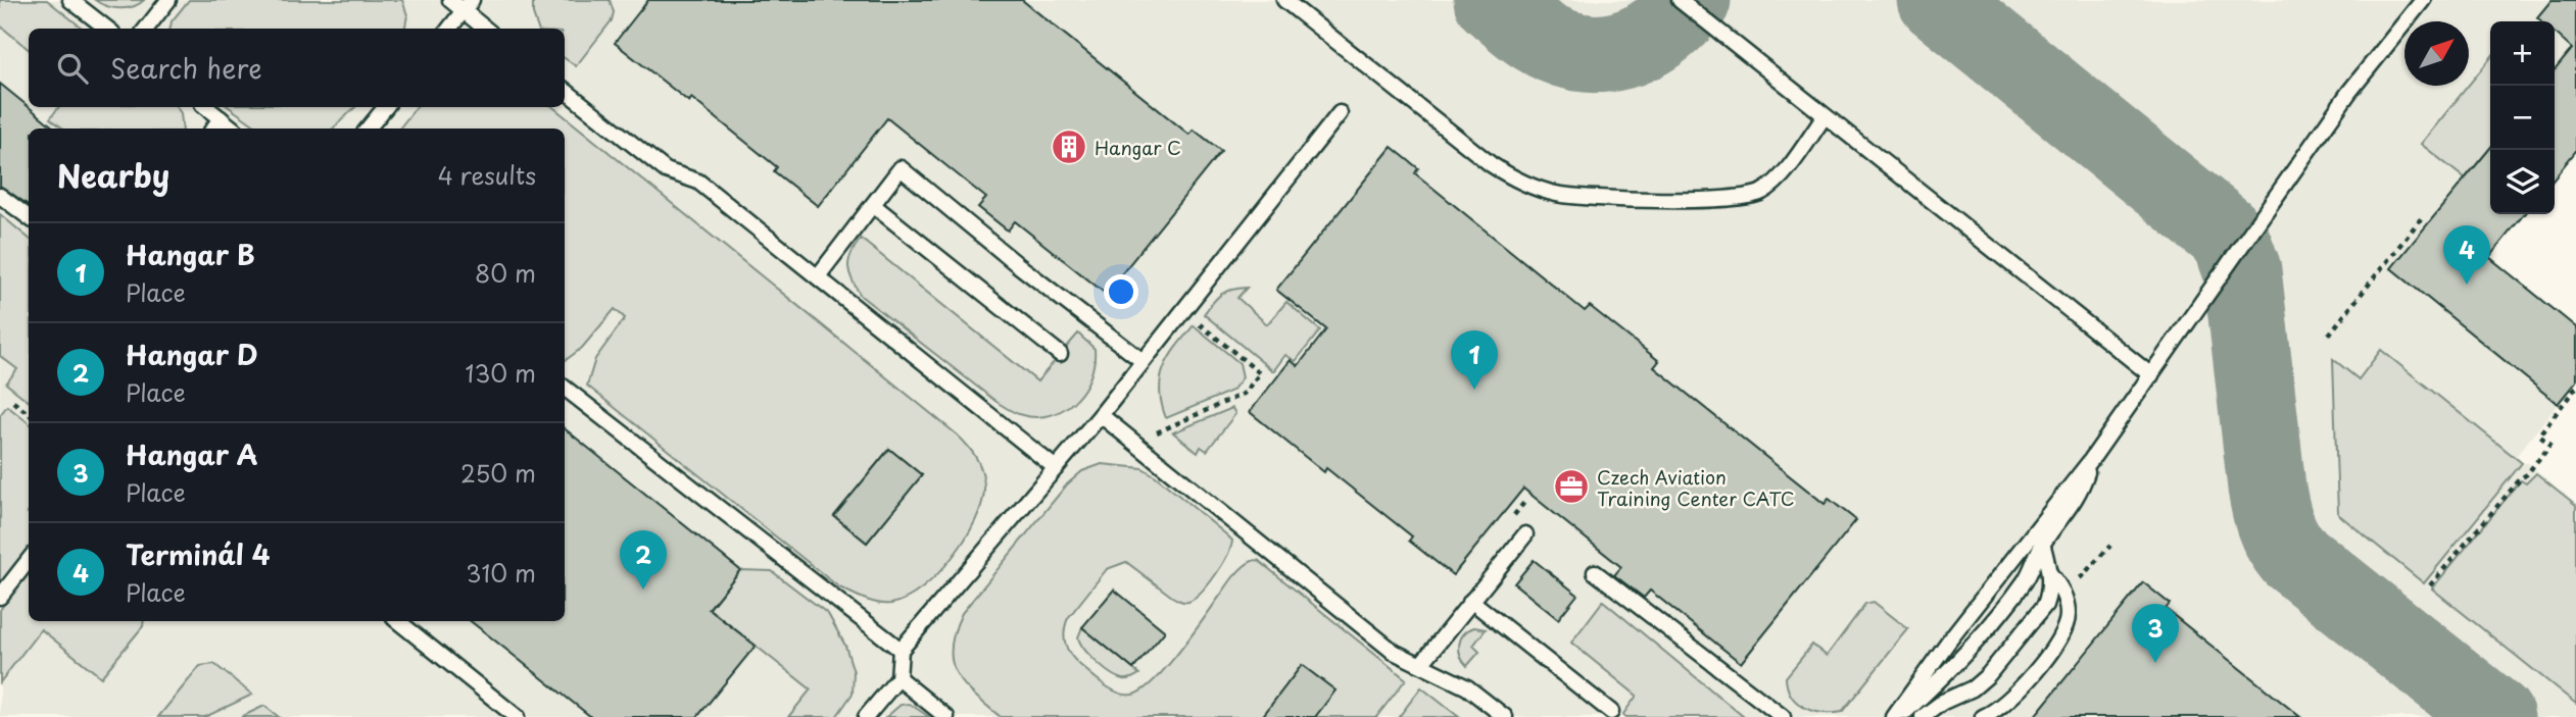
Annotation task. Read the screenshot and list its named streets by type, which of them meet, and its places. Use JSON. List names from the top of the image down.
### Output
{
  "places": {
    "building": ["Hangar C"],
    "office": ["Czech Aviation Training Center CATC"]
  },
  "north": "top right",
  "page": {
    "map_buttons": ["+", "−"],
    "search": "Search here",
    "heading": ["Nearby", "4 results"],
    "list": [
      {
        "mark": "1",
        "name": "Hangar B",
        "note": "Place",
        "value": "80 m"
      },
      {
        "mark": "2",
        "name": "Hangar D",
        "note": "Place",
        "value": "130 m"
      },
      {
        "mark": "3",
        "name": "Hangar A",
        "note": "Place",
        "value": "250 m"
      },
      {
        "mark": "4",
        "name": "Terminál 4",
        "note": "Place",
        "value": "310 m"
      }
    ],
    "pins": [
      "4",
      "1",
      "2",
      "3"
    ]
  }
}
